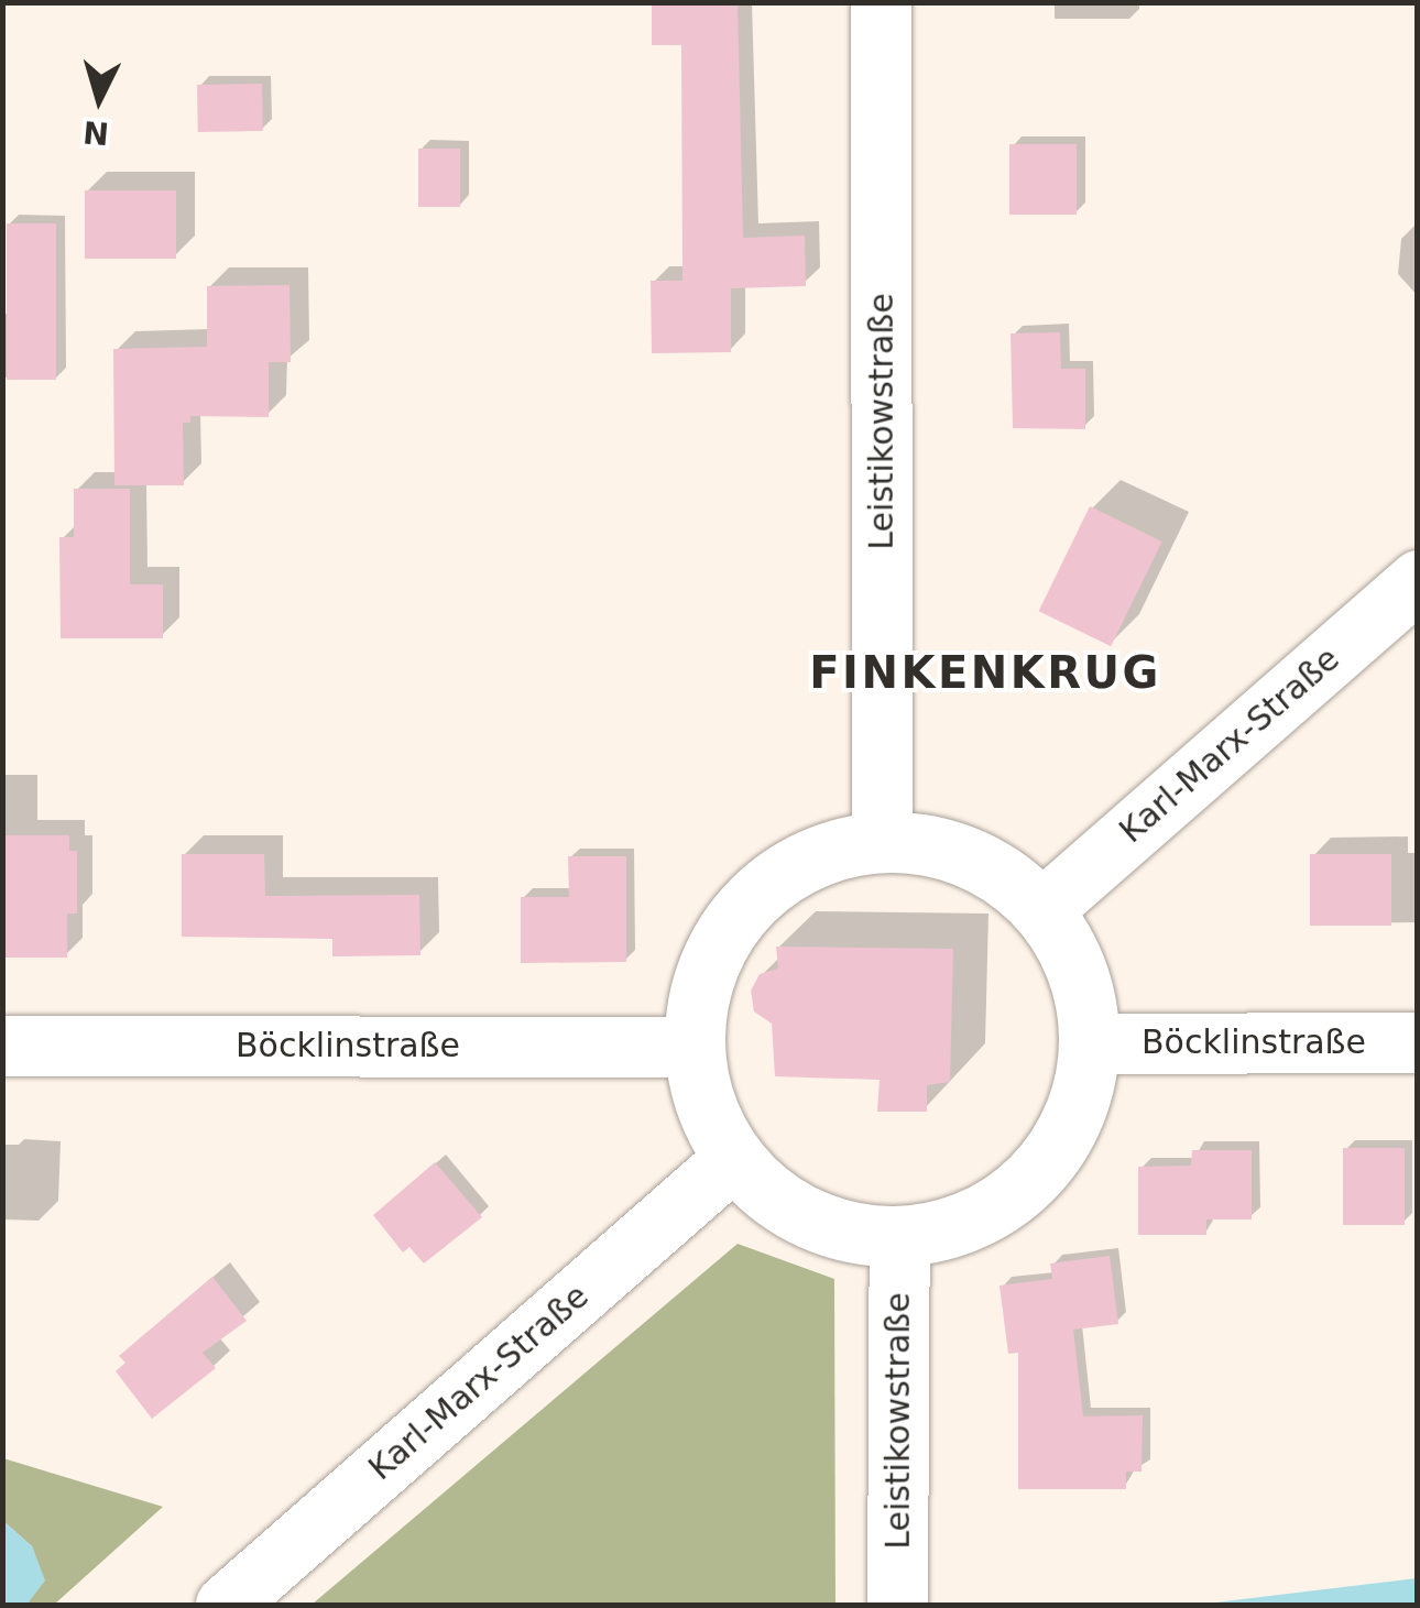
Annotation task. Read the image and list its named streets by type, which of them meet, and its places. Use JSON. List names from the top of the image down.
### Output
{
  "streets": {
    "street": ["Leistikowstraße", "Karl-Marx-Straße", "Böcklinstraße"]
  },
  "districts": ["FINKENKRUG"],
  "north": "bottom"
}
